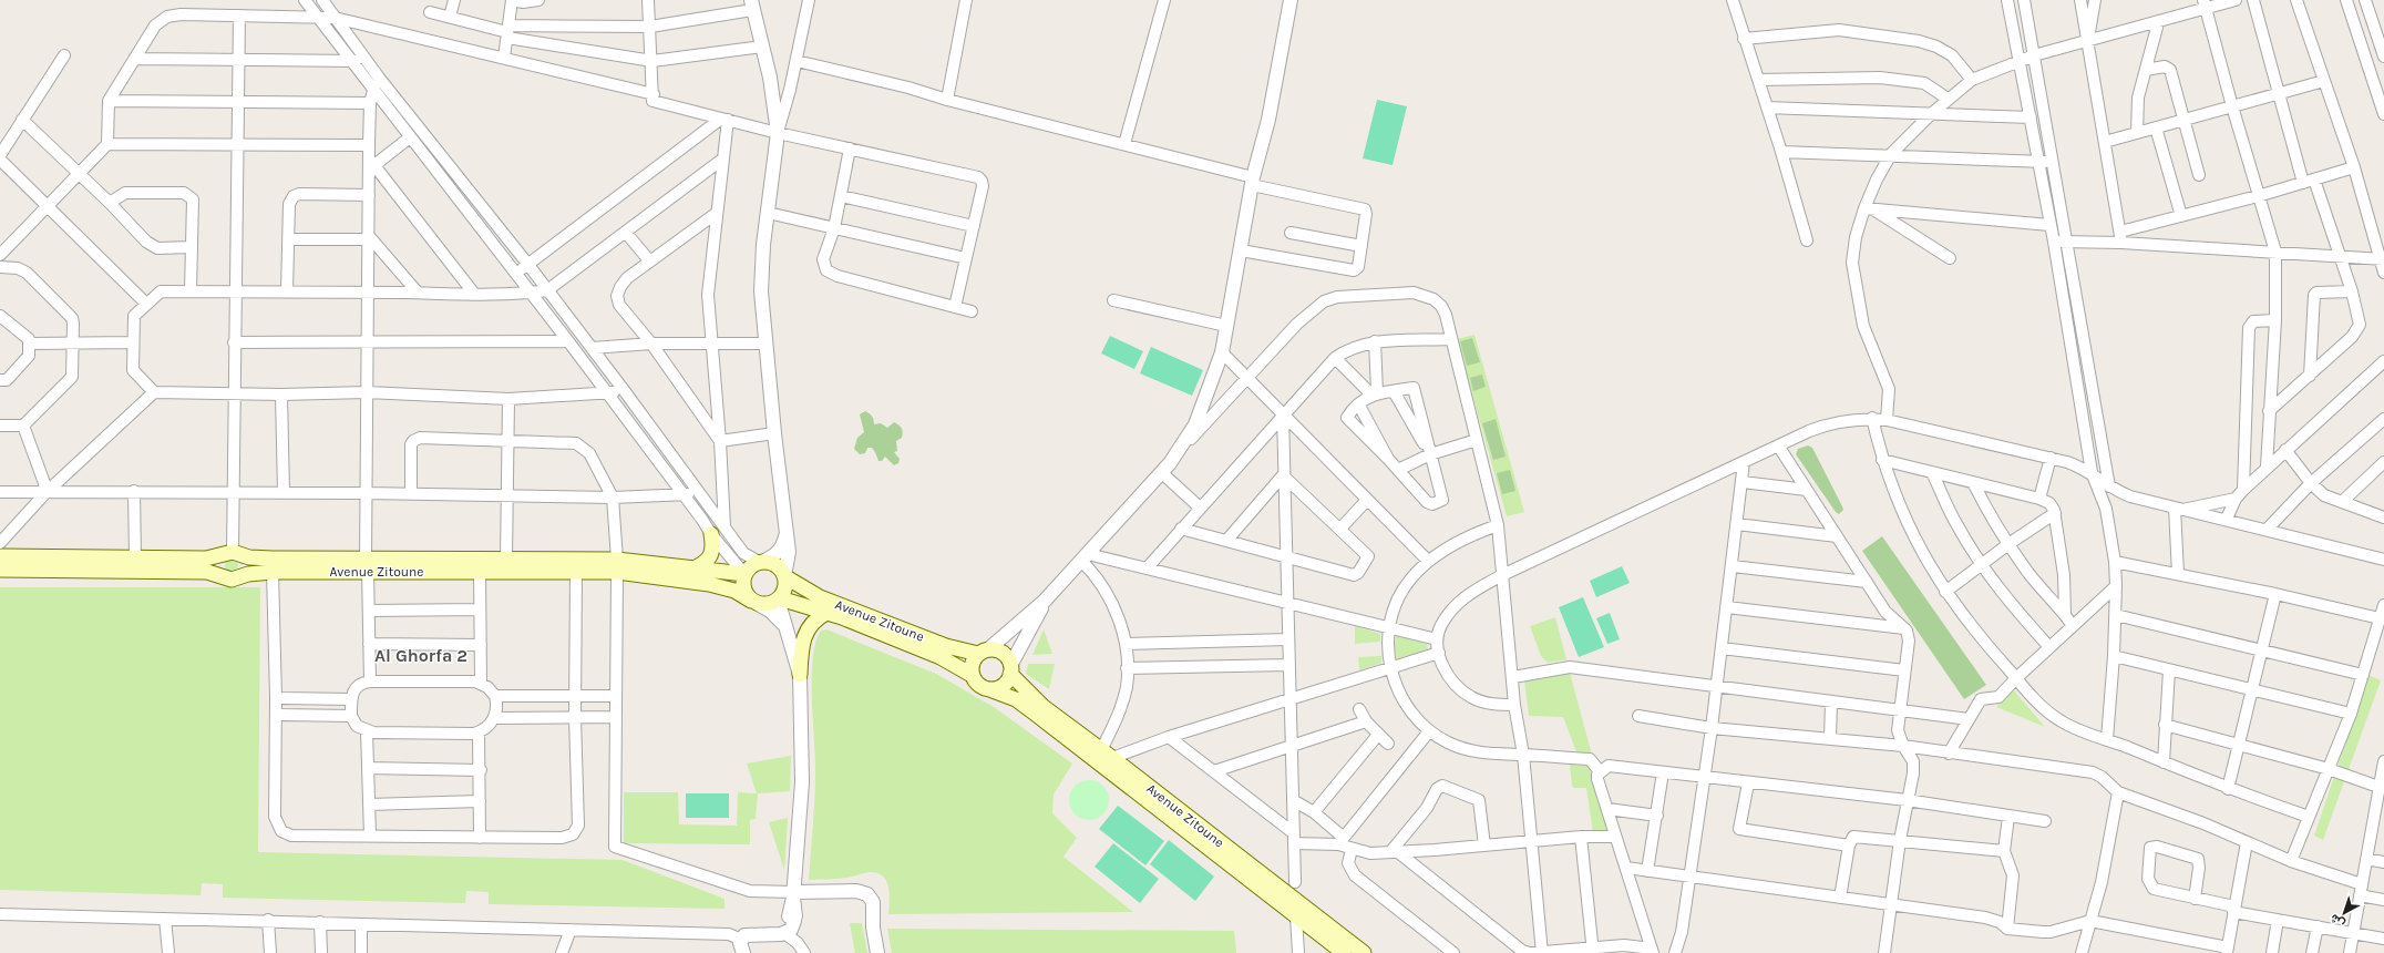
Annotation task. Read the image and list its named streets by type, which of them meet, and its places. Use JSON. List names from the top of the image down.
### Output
{
  "streets": {
    "main road": ["Avenue Zitoune"]
  },
  "districts": ["Al Ghorfa 2"],
  "north": "bottom left"
}
